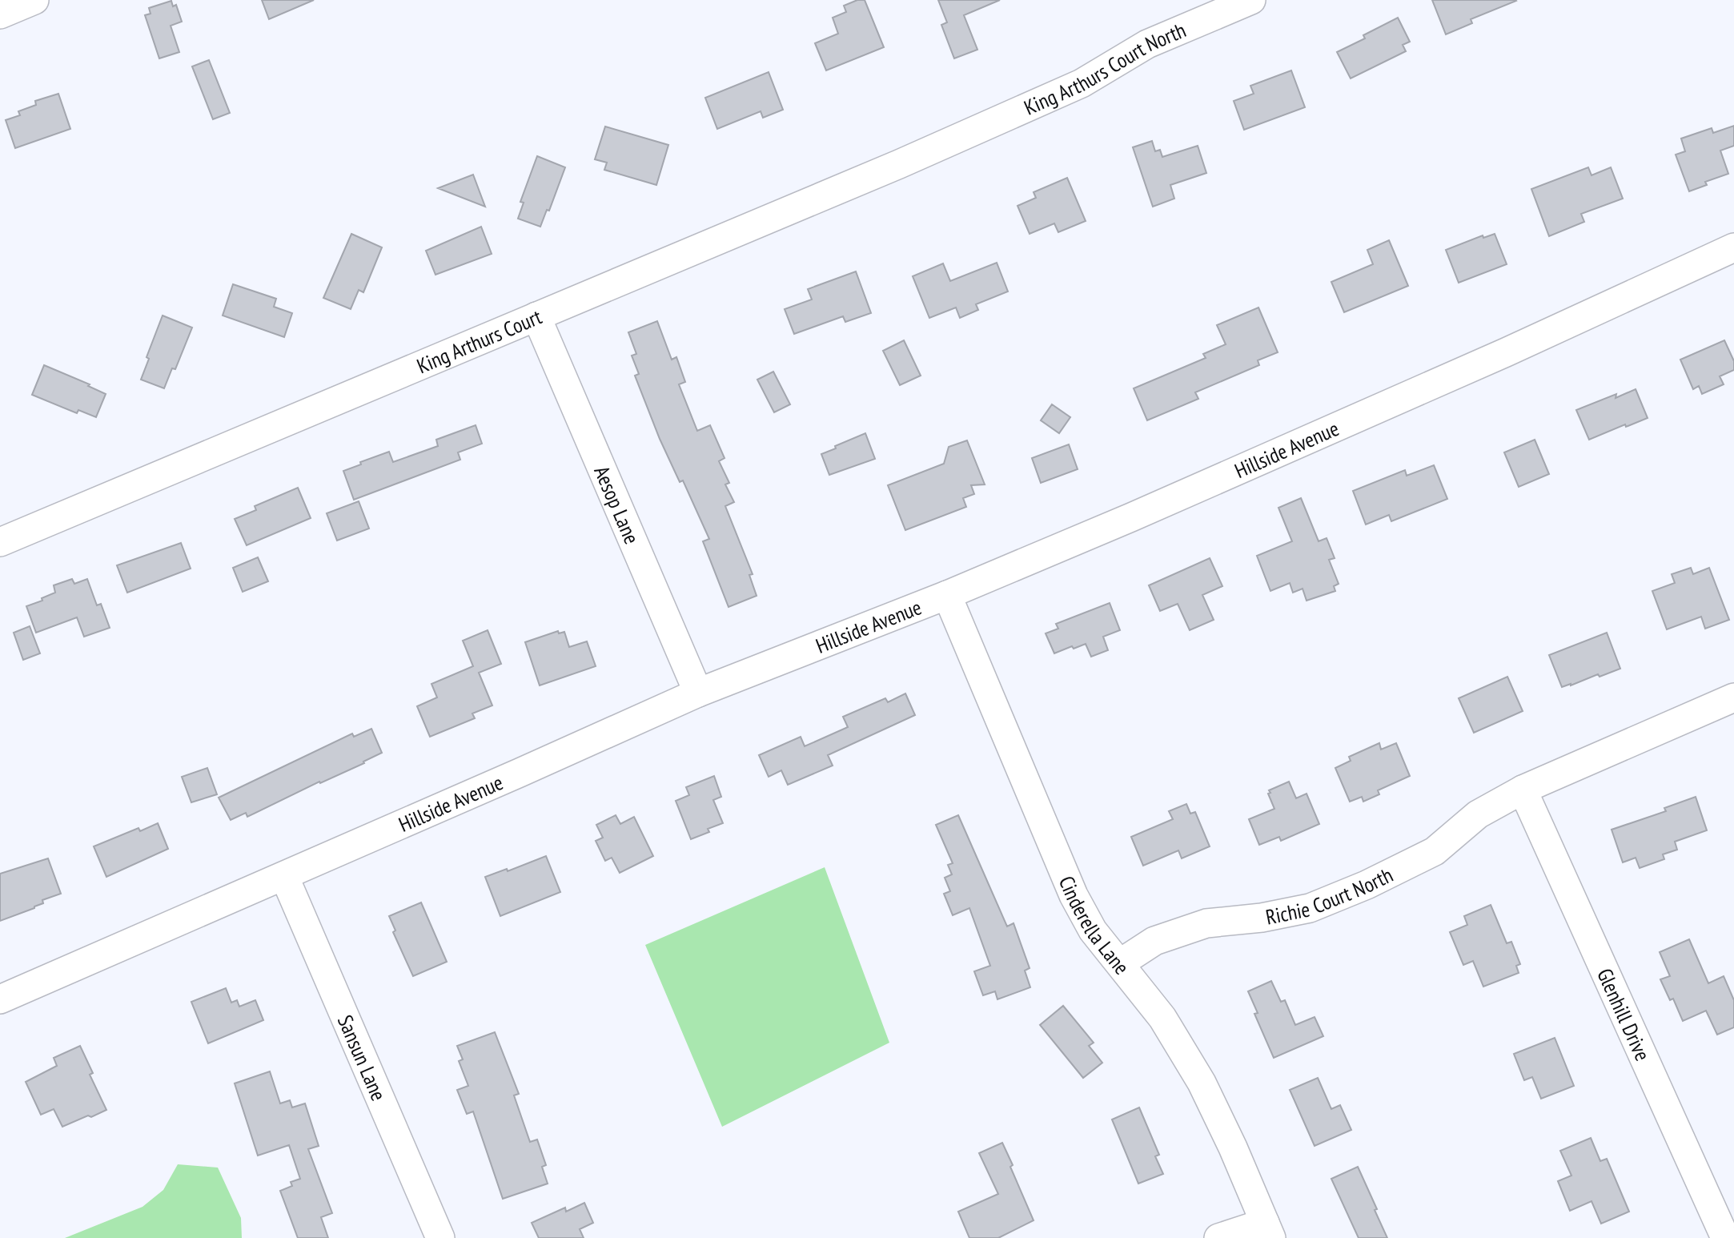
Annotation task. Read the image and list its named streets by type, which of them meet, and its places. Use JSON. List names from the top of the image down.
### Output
{
  "streets": {
    "street": [
      "King Arthurs Court North",
      "King Arthurs Court",
      "Hillside Avenue",
      "Aesop Lane",
      "Richie Court North",
      "Cinderella Lane",
      "Glenhill Drive",
      "Sansun Lane"
    ]
  },
  "crossings": [
    ["King Arthurs Court North", "King Arthurs Court"],
    ["King Arthurs Court", "Aesop Lane"],
    ["Hillside Avenue", "Aesop Lane"],
    ["Hillside Avenue", "Cinderella Lane"],
    ["Hillside Avenue", "Sansun Lane"],
    ["Richie Court North", "Cinderella Lane"],
    ["Richie Court North", "Glenhill Drive"]
  ]
}
